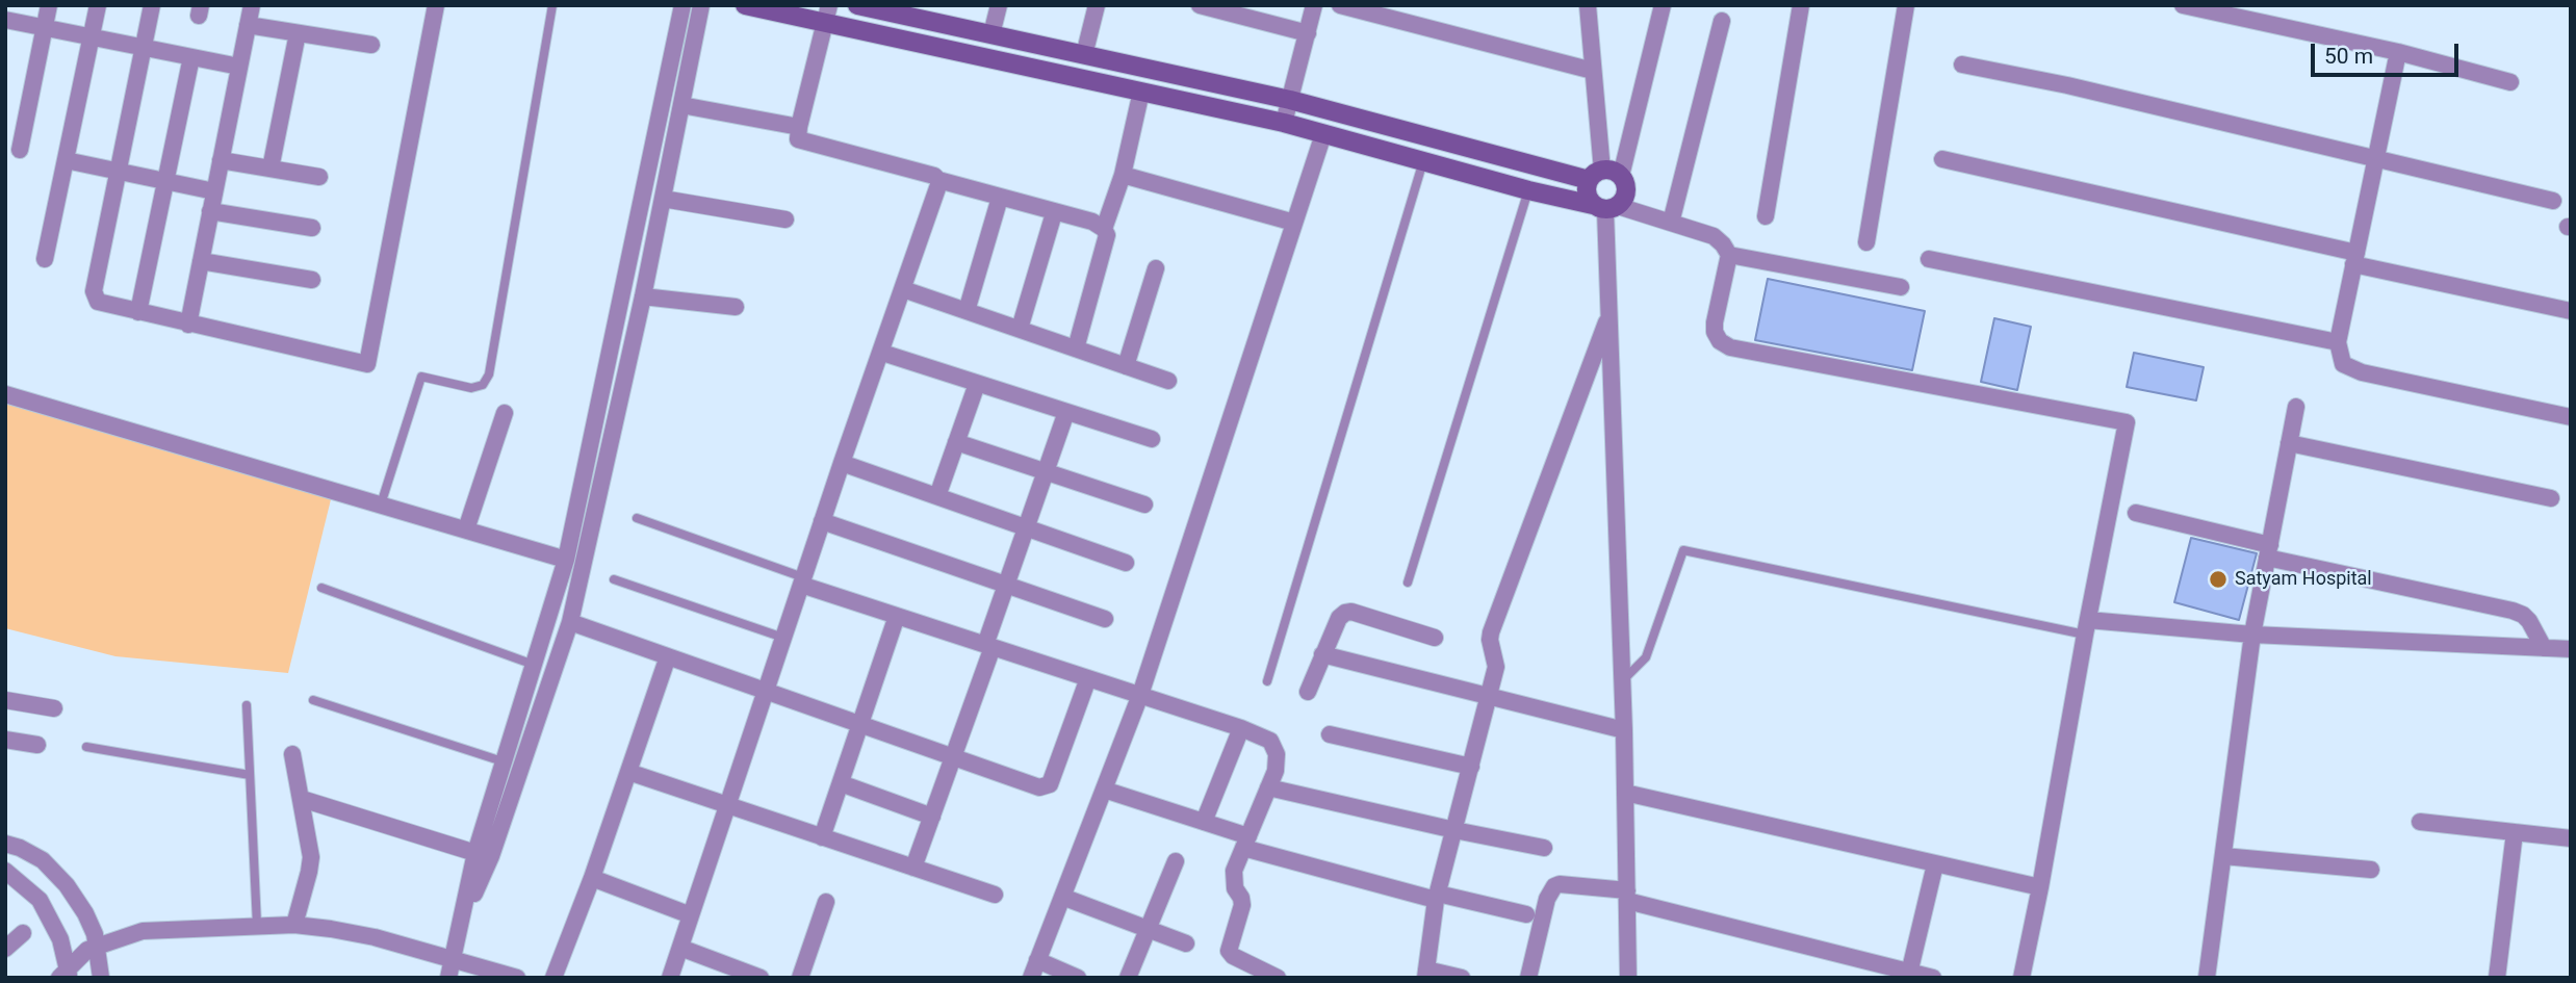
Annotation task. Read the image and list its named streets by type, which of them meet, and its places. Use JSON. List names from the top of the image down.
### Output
{
  "places": ["Satyam Hospital"],
  "scale_bar": "50 m"
}
